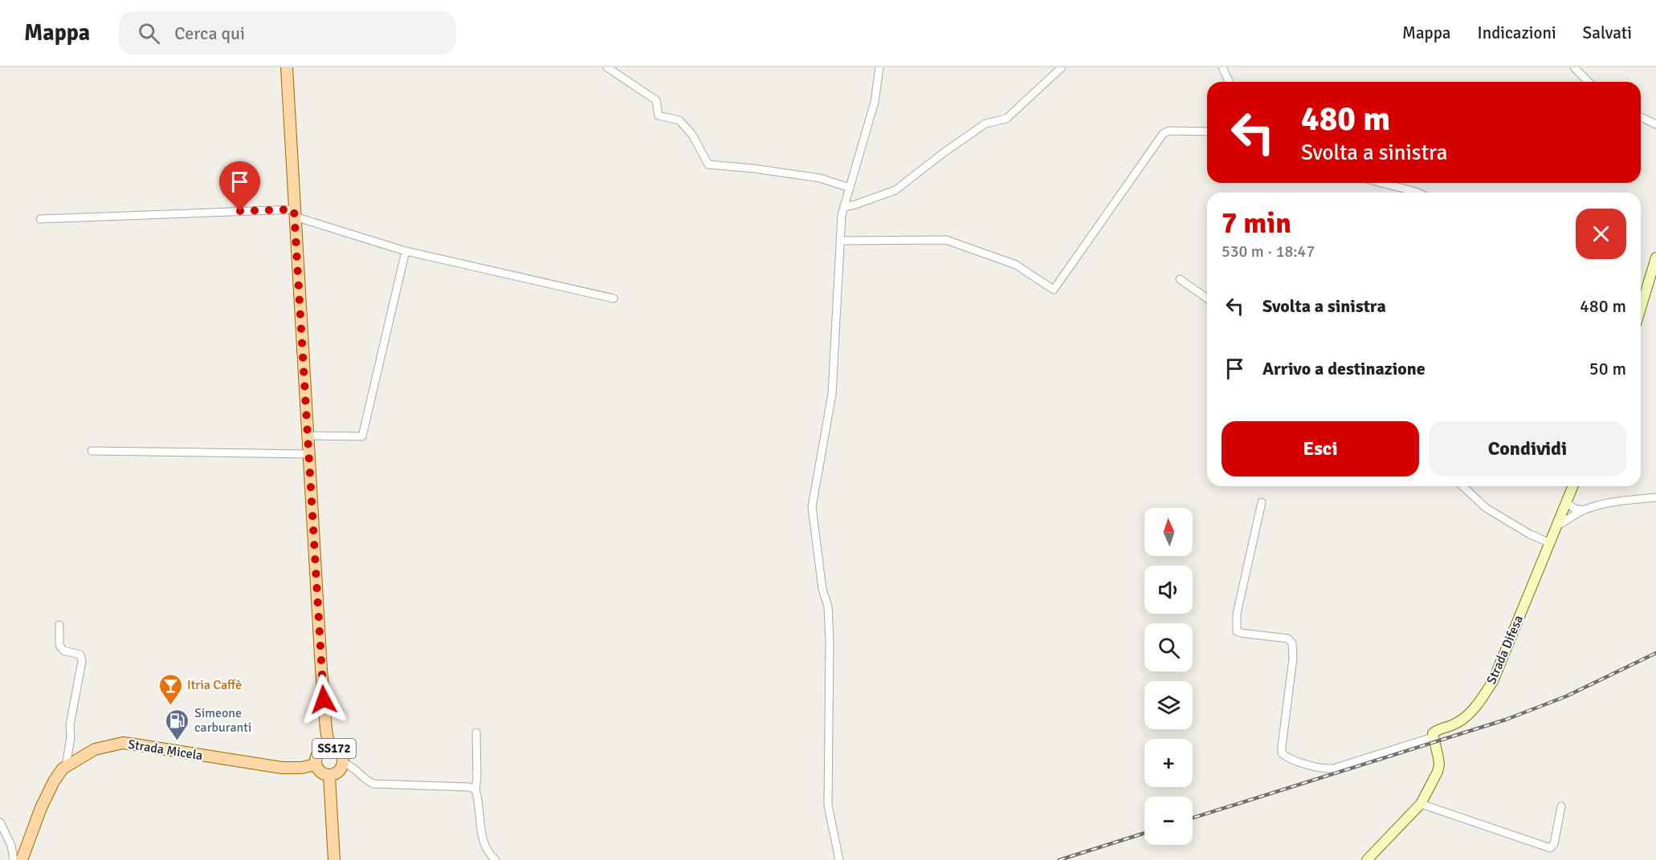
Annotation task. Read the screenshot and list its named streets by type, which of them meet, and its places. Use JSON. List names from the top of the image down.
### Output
{
  "streets": {
    "main road": ["SS172", "Strada Micela"],
    "street": ["Strada Difesa"]
  },
  "crossings": [
    ["SS172", "Strada Micela"]
  ],
  "places": {
    "bar": ["Itria Caffè"],
    "fuel station": ["Simeone carburanti"]
  },
  "north": "top",
  "page": {
    "header": "Mappa",
    "search": "Cerca qui",
    "nav": ["Mappa", "Indicazioni", "Salvati"],
    "turn": ["480 m", "Svolta a sinistra"],
    "heading": ["7 min", "530 m · 18:47"],
    "list": [
      {
        "name": "Svolta a sinistra",
        "value": "480 m"
      },
      {
        "name": "Arrivo a destinazione",
        "value": "50 m"
      }
    ],
    "buttons": ["Esci", "Condividi"],
    "map_buttons": ["+", "−"]
  }
}
